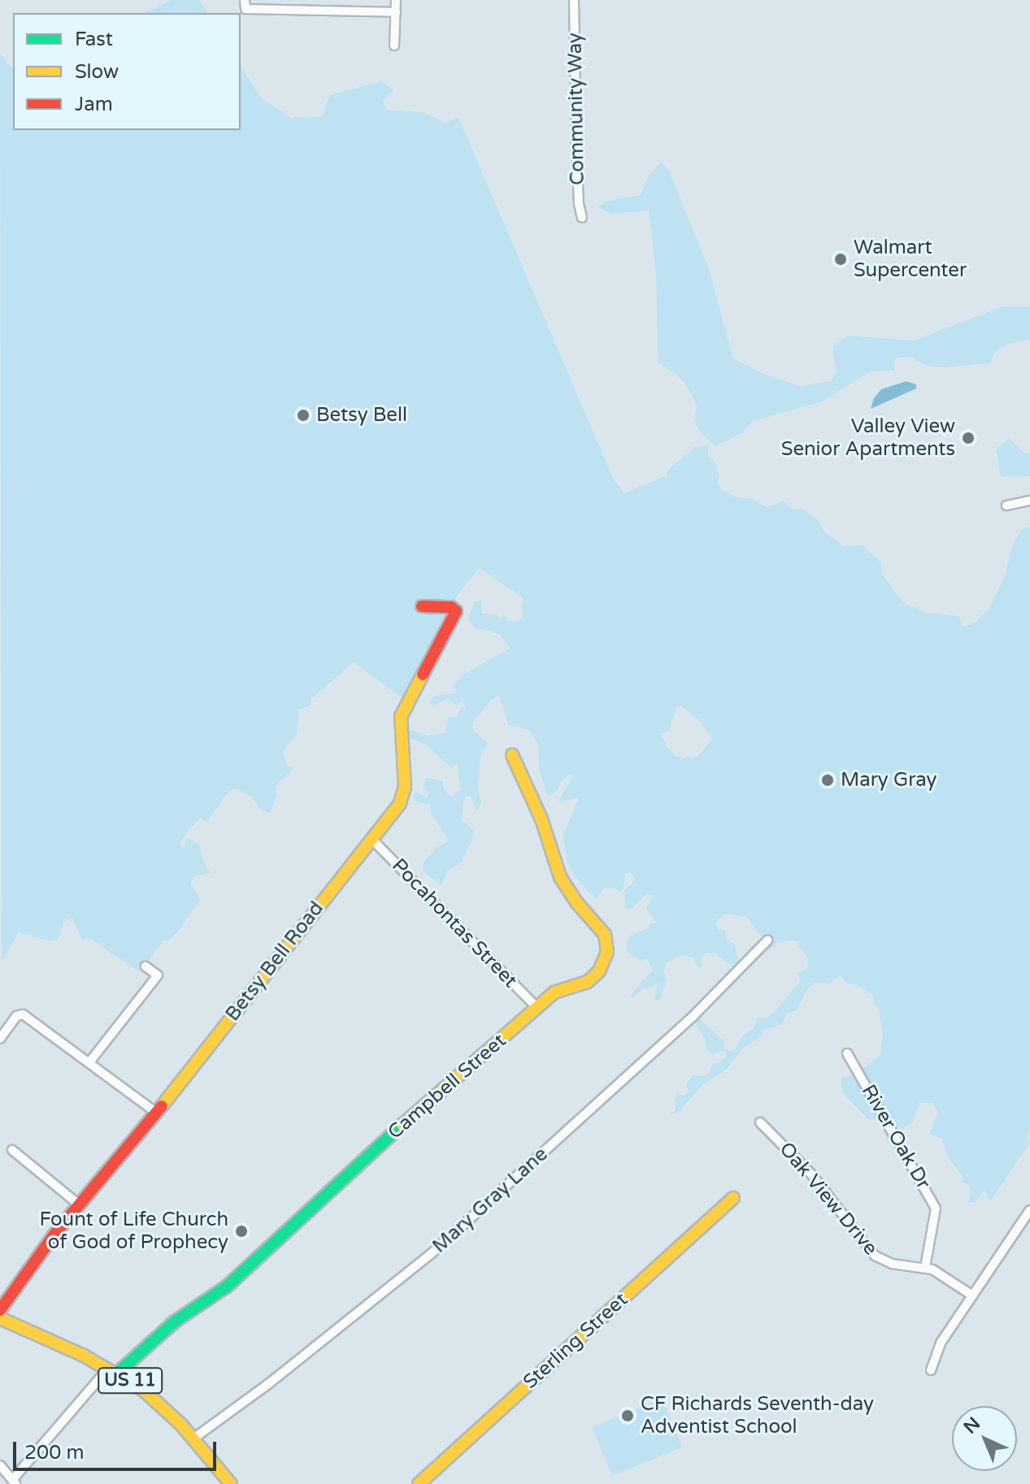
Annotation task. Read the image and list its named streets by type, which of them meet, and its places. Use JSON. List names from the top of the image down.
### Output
{
  "streets": {
    "street": [
      "Community Way",
      "Pocahontas Street",
      "Betsy Bell Road",
      "Campbell Street",
      "River Oak Dr",
      "Oak View Drive",
      "Mary Gray Lane",
      "Sterling Street",
      "US 11"
    ]
  },
  "crossings": [
    ["Pocahontas Street", "Betsy Bell Road"],
    ["Pocahontas Street", "Campbell Street"],
    ["Campbell Street", "US 11"],
    ["River Oak Dr", "Oak View Drive"],
    ["Mary Gray Lane", "US 11"]
  ],
  "places": [
    "Walmart Supercenter",
    "Betsy Bell",
    "Valley View Senior Apartments",
    "Mary Gray",
    "Fount of Life Church of God of Prophecy",
    "CF Richards Seventh-day Adventist School"
  ],
  "legend": ["Fast", "Slow", "Jam"],
  "scale_bar": "200 m",
  "north": "top left"
}
